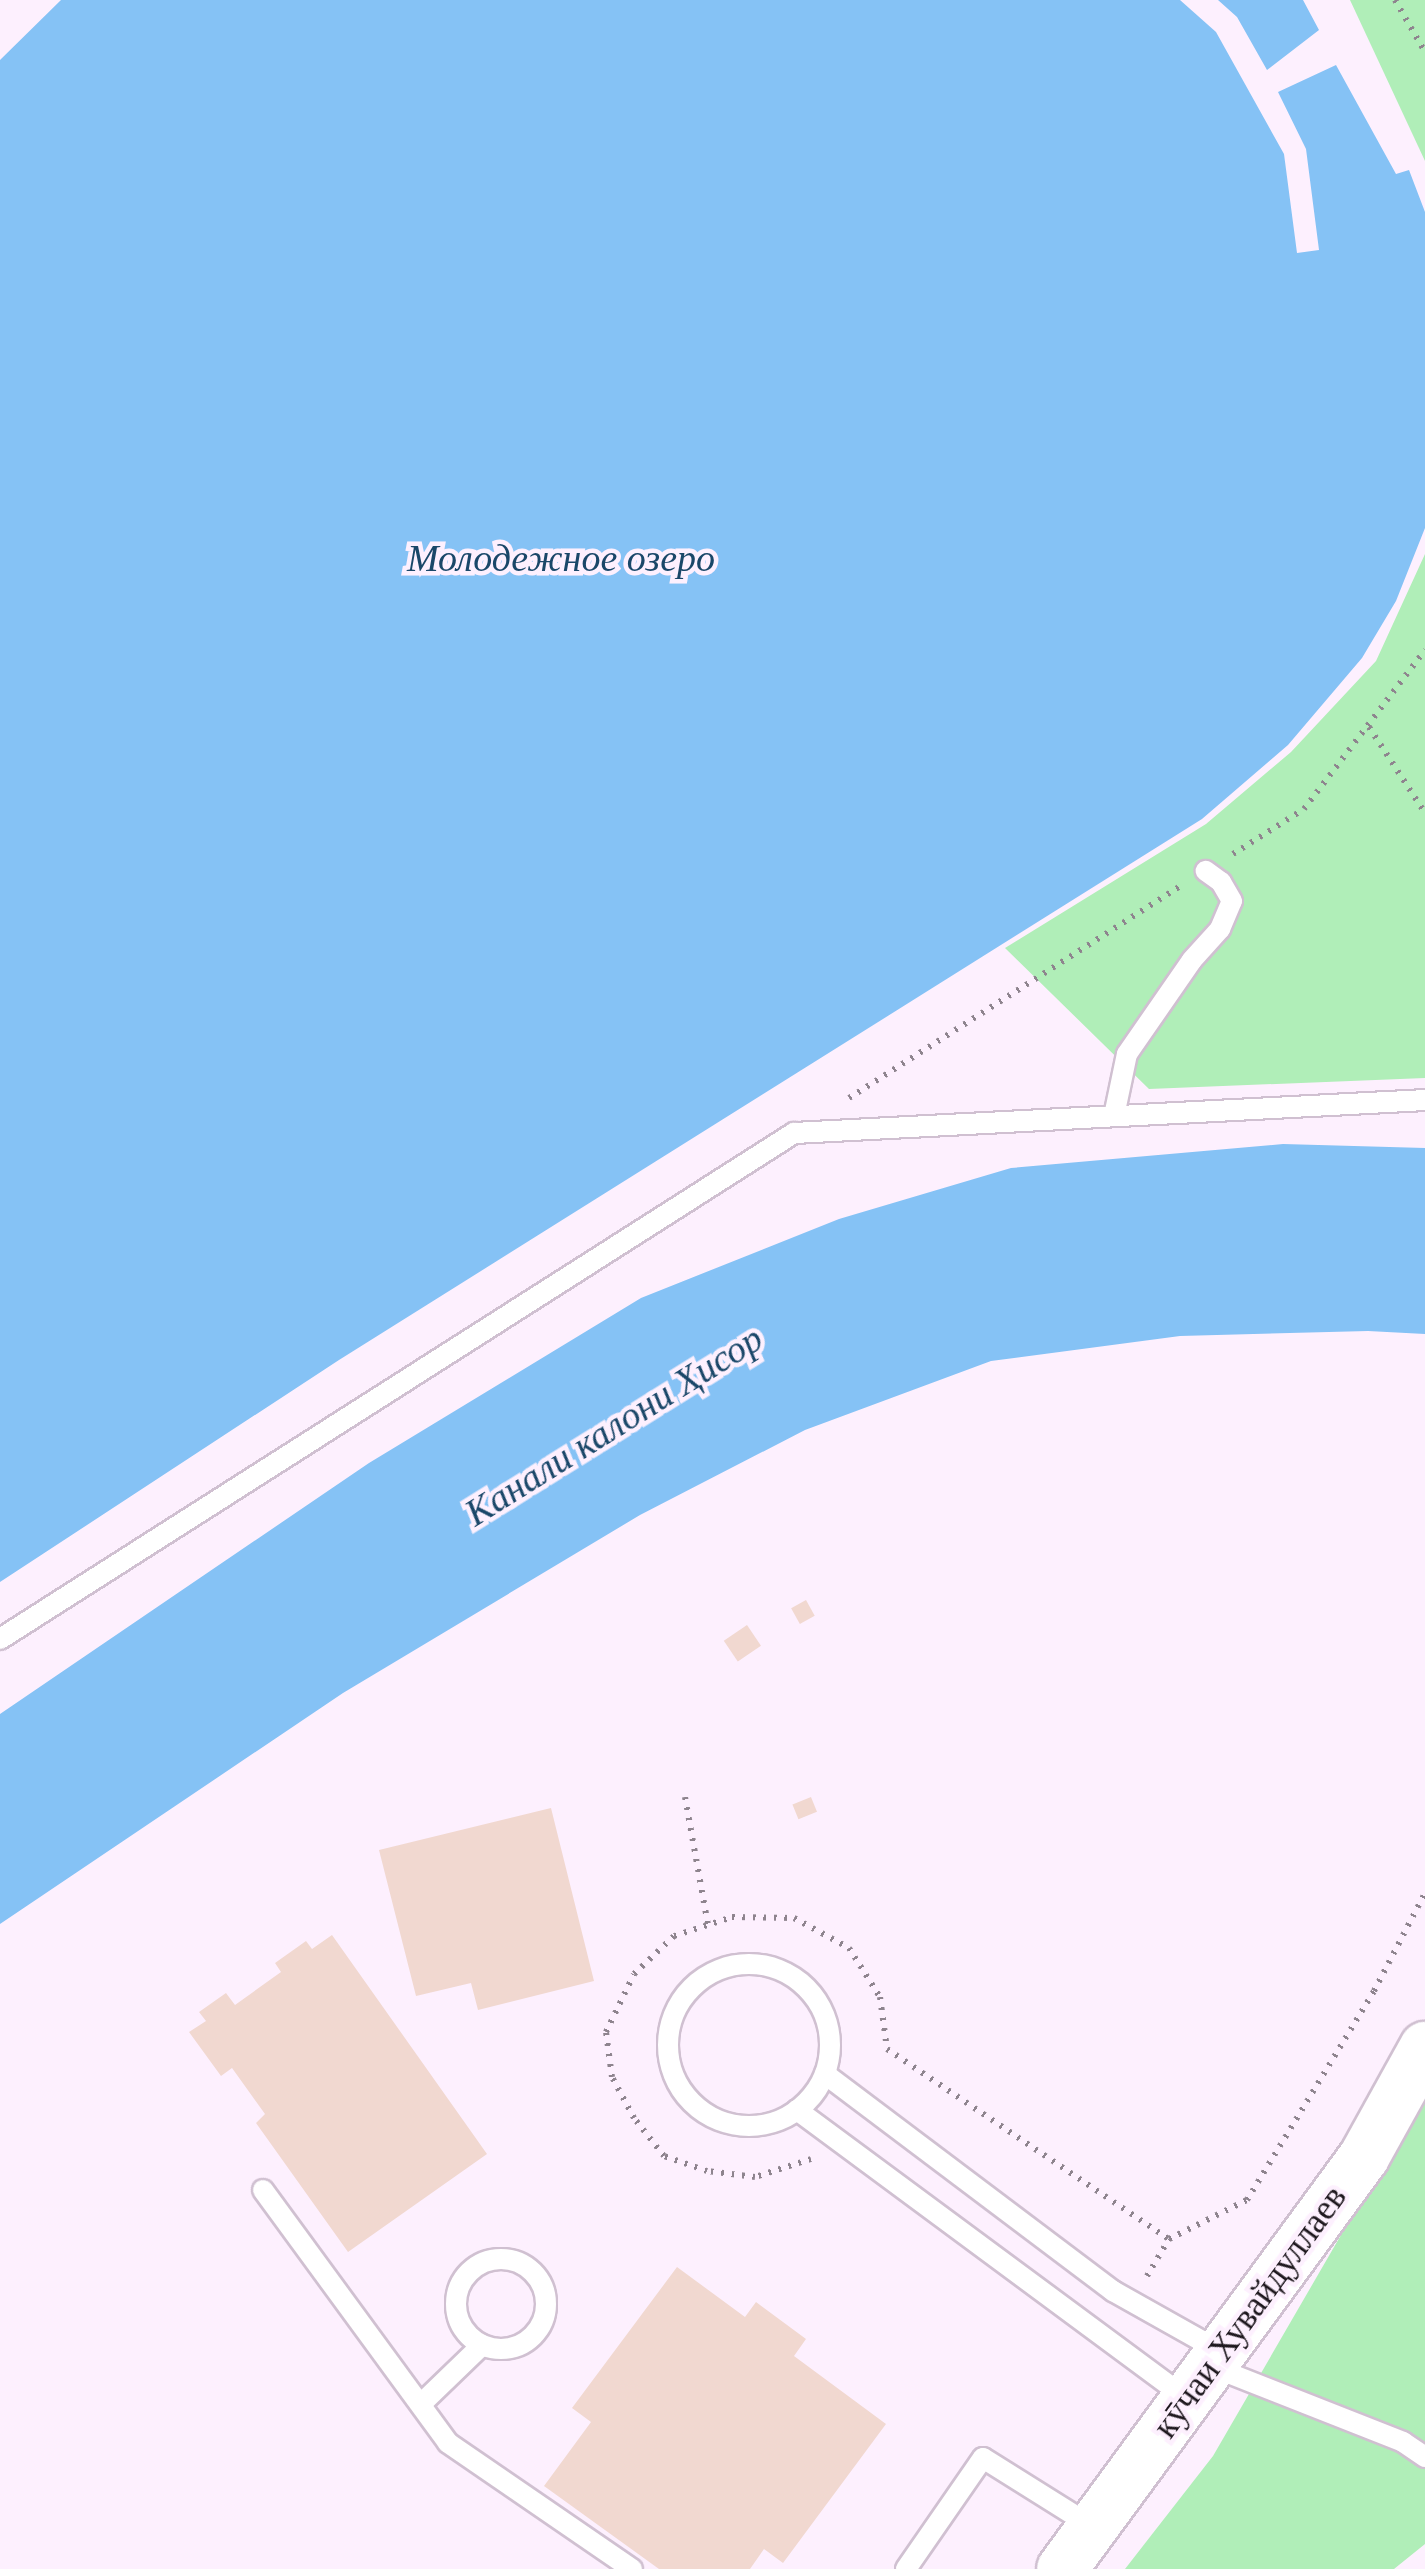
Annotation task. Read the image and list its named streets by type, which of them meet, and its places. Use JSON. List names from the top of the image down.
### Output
{
  "streets": {
    "street": ["кӯчаи Хувайдуллаев"]
  },
  "water": ["Молодежное озеро", "Канали калони Ҳисор"]
}
